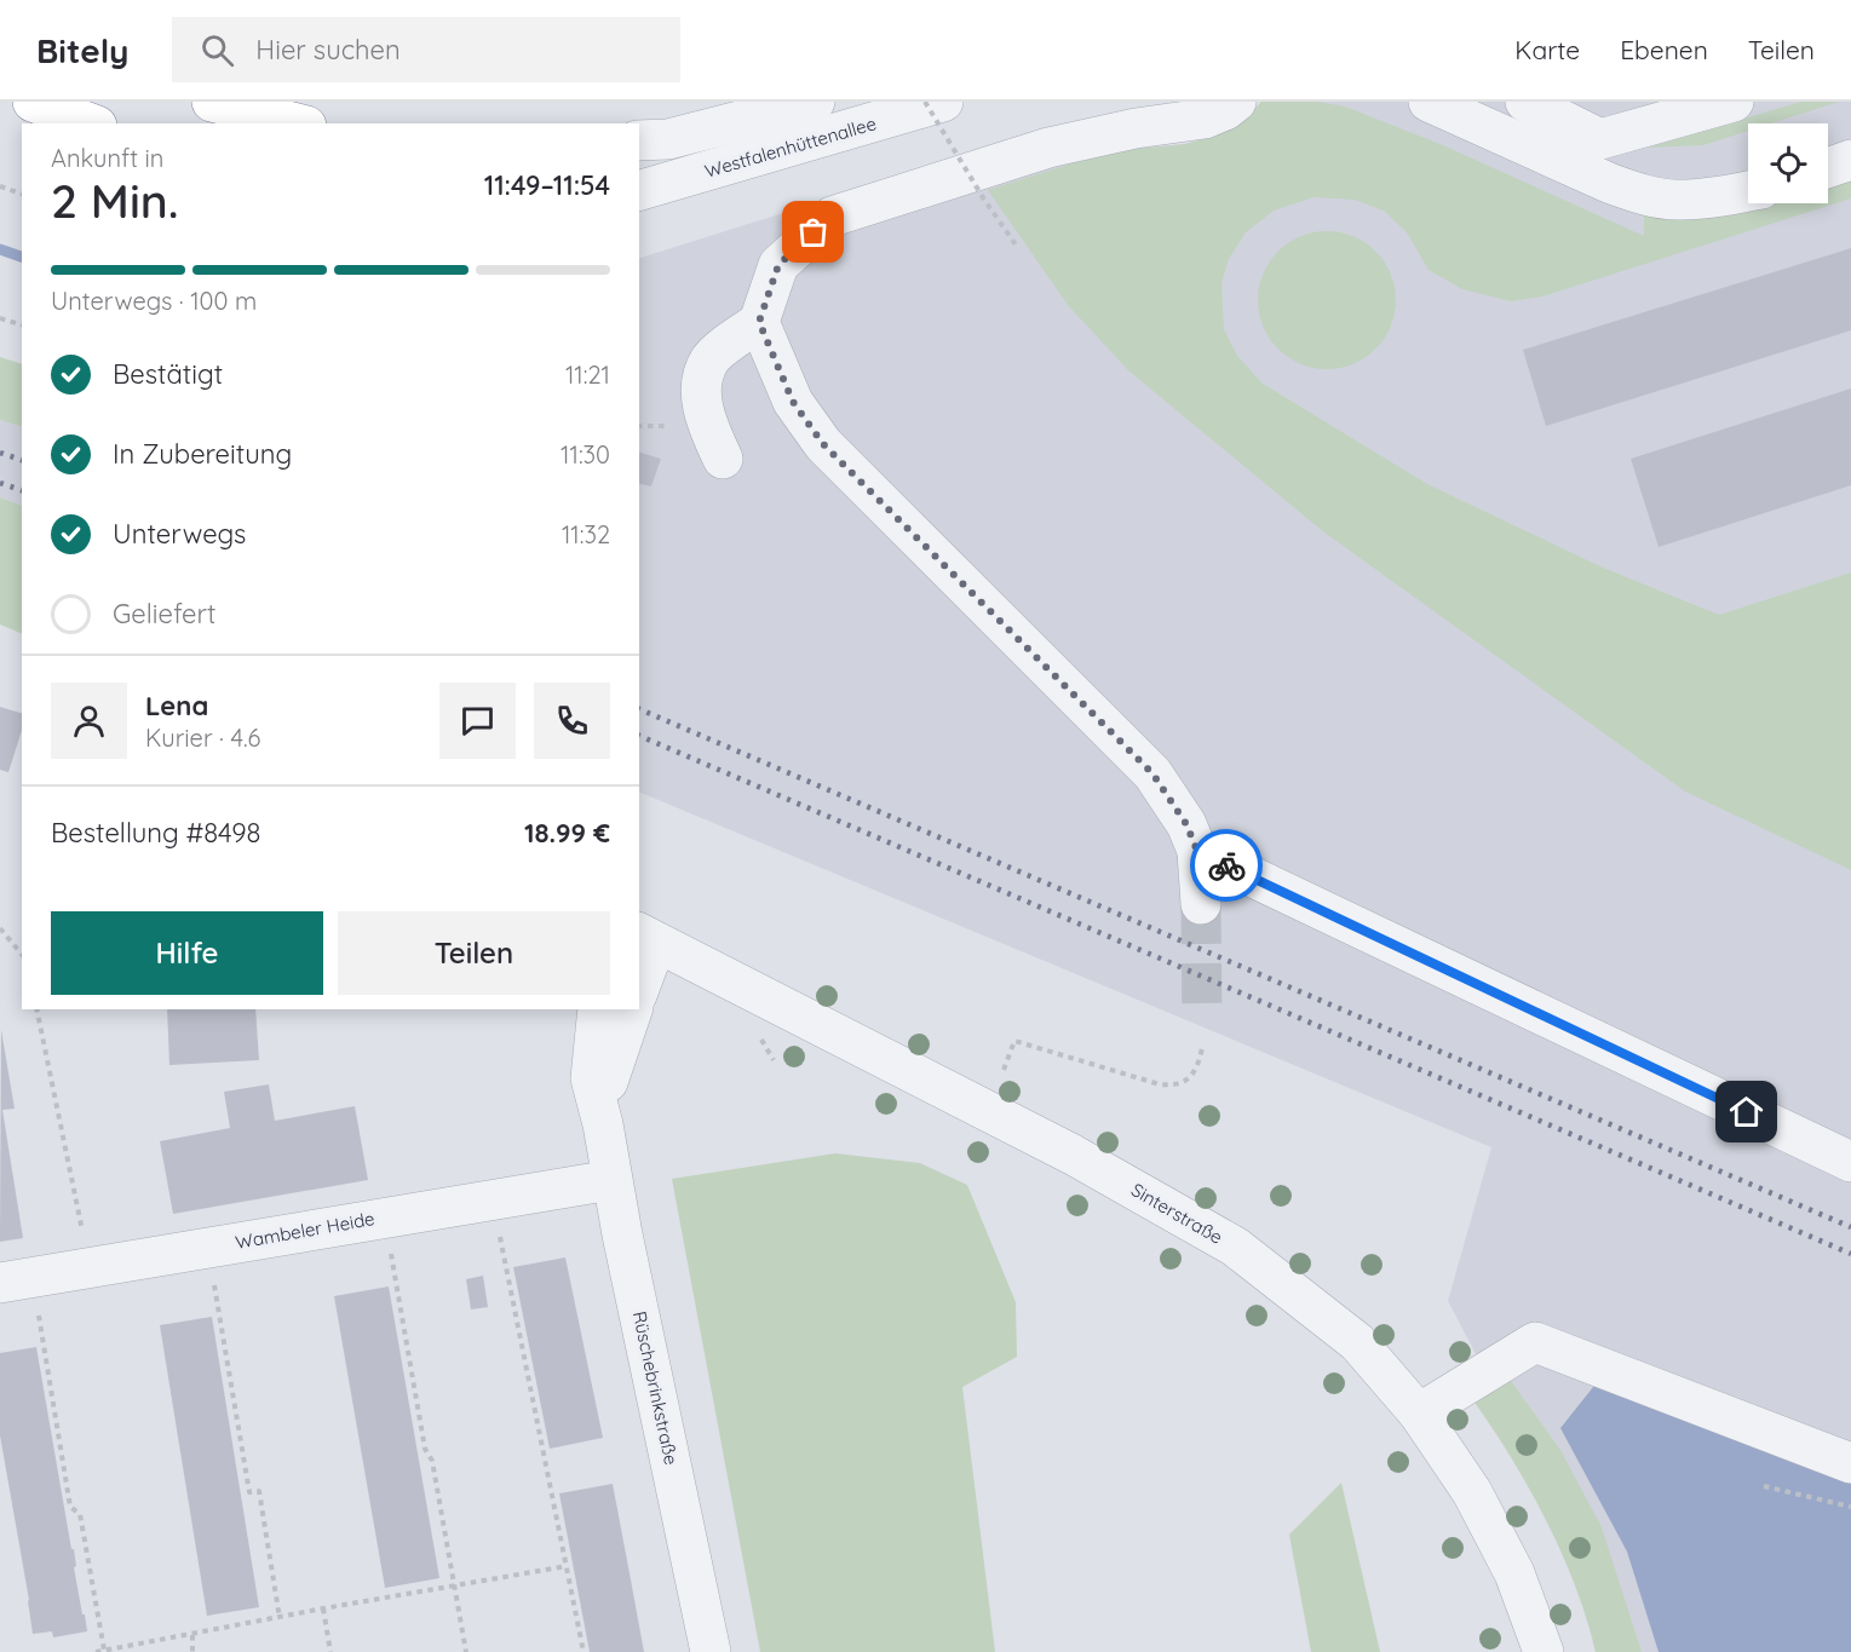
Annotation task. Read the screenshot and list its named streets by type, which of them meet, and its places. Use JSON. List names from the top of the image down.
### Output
{
  "streets": {
    "street": [
      "Westfalenhüttenallee",
      "Sinterstraße",
      "Wambeler Heide",
      "Rüschebrinkstraße"
    ]
  },
  "crossings": [
    ["Wambeler Heide", "Rüschebrinkstraße"]
  ],
  "page": {
    "header": "Bitely",
    "search": "Hier suchen",
    "nav": ["Karte", "Ebenen", "Teilen"],
    "heading": ["2 Min.", "Ankunft in", "11:49–11:54"],
    "panel": [
      "Lena",
      "Kurier · 4.6",
      "Bestellung #8498",
      "18.99 €"
    ],
    "bar": "Unterwegs · 100 m",
    "list": [
      ["Bestätigt", "11:21"],
      ["In Zubereitung", "11:30"],
      ["Unterwegs", "11:32"],
      "Geliefert"
    ],
    "buttons": ["Hilfe", "Teilen"]
  }
}
